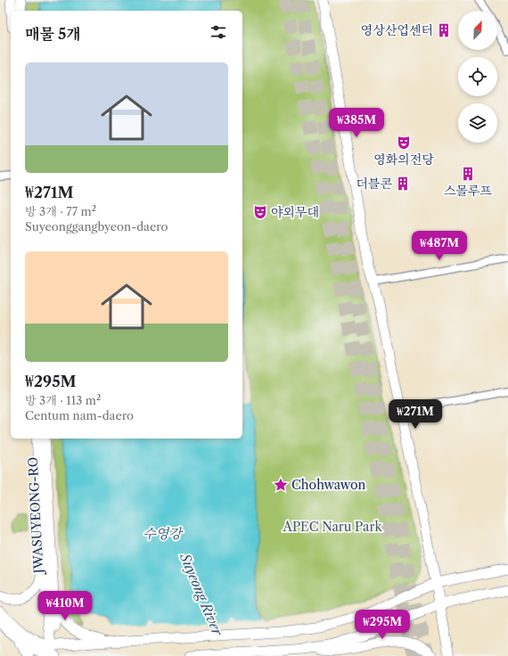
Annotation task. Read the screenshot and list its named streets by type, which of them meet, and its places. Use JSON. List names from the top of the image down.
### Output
{
  "streets": {
    "main road": ["JWASUYEONG-RO"]
  },
  "water": ["수영강", "Suyeong River"],
  "parks": ["APEC Naru Park"],
  "places": {
    "building": ["영상산업센터", "스몰루프", "더블콘"],
    "theatre": ["영화의전당", "야외무대"],
    "place": ["Chohwawon"]
  },
  "north": "top right",
  "page": {
    "heading": "매물 5개",
    "list": [
      {
        "name": "₩271M",
        "note": "방 3개 · 77 m² · Suyeonggangbyeon-daero"
      },
      {
        "name": "₩295M",
        "note": "방 3개 · 113 m² · Centum nam-daero"
      }
    ],
    "price": [
      "₩385M",
      "₩487M",
      "₩271M",
      "₩410M",
      "₩295M"
    ]
  }
}
